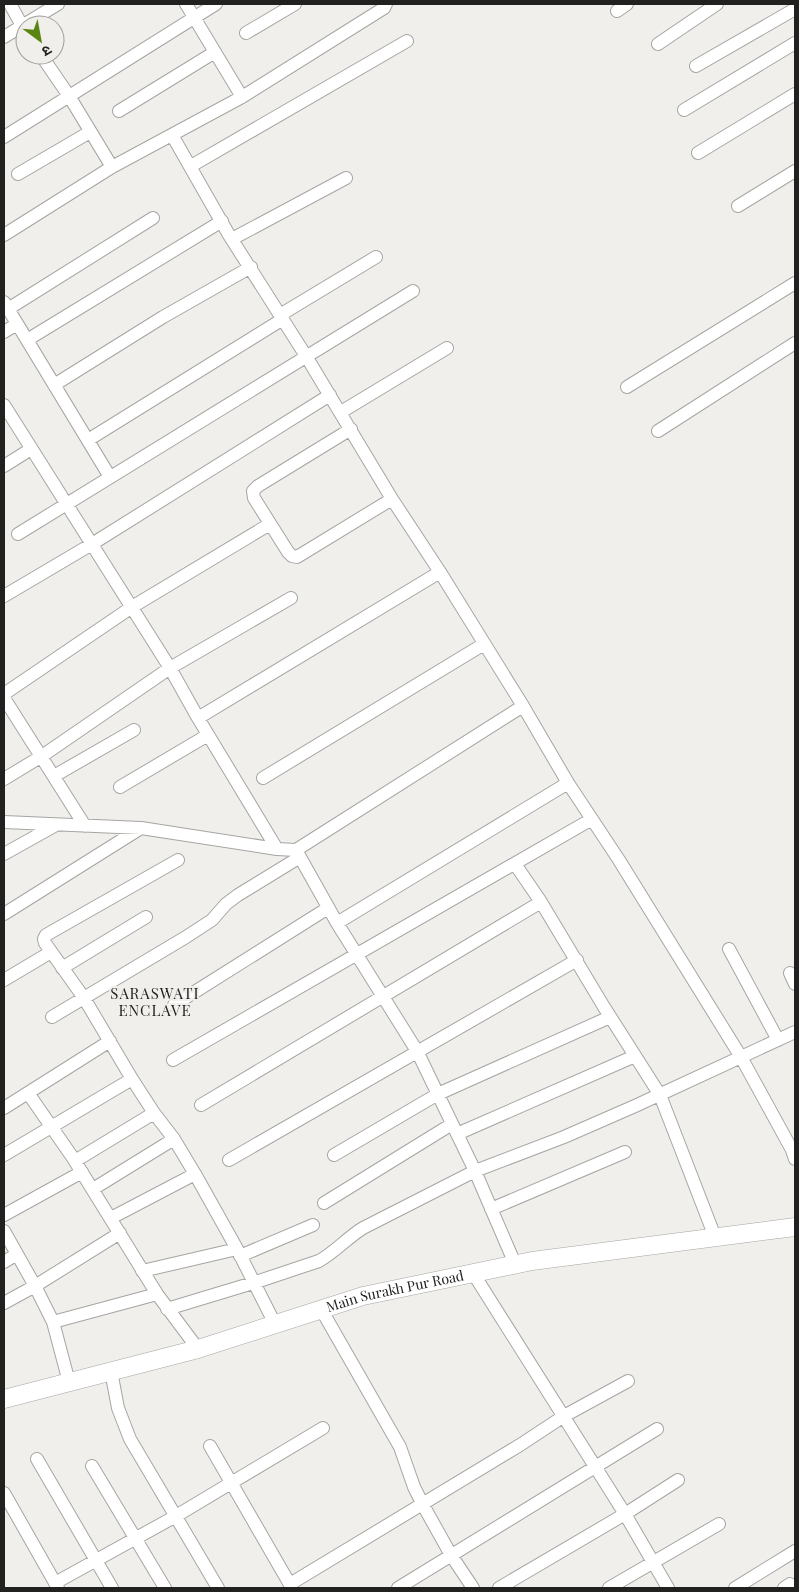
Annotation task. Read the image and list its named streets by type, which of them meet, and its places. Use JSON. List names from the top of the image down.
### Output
{
  "streets": {
    "street": ["Main Surakh Pur Road"]
  },
  "districts": ["SARASWATI ENCLAVE"],
  "north": "bottom right"
}
